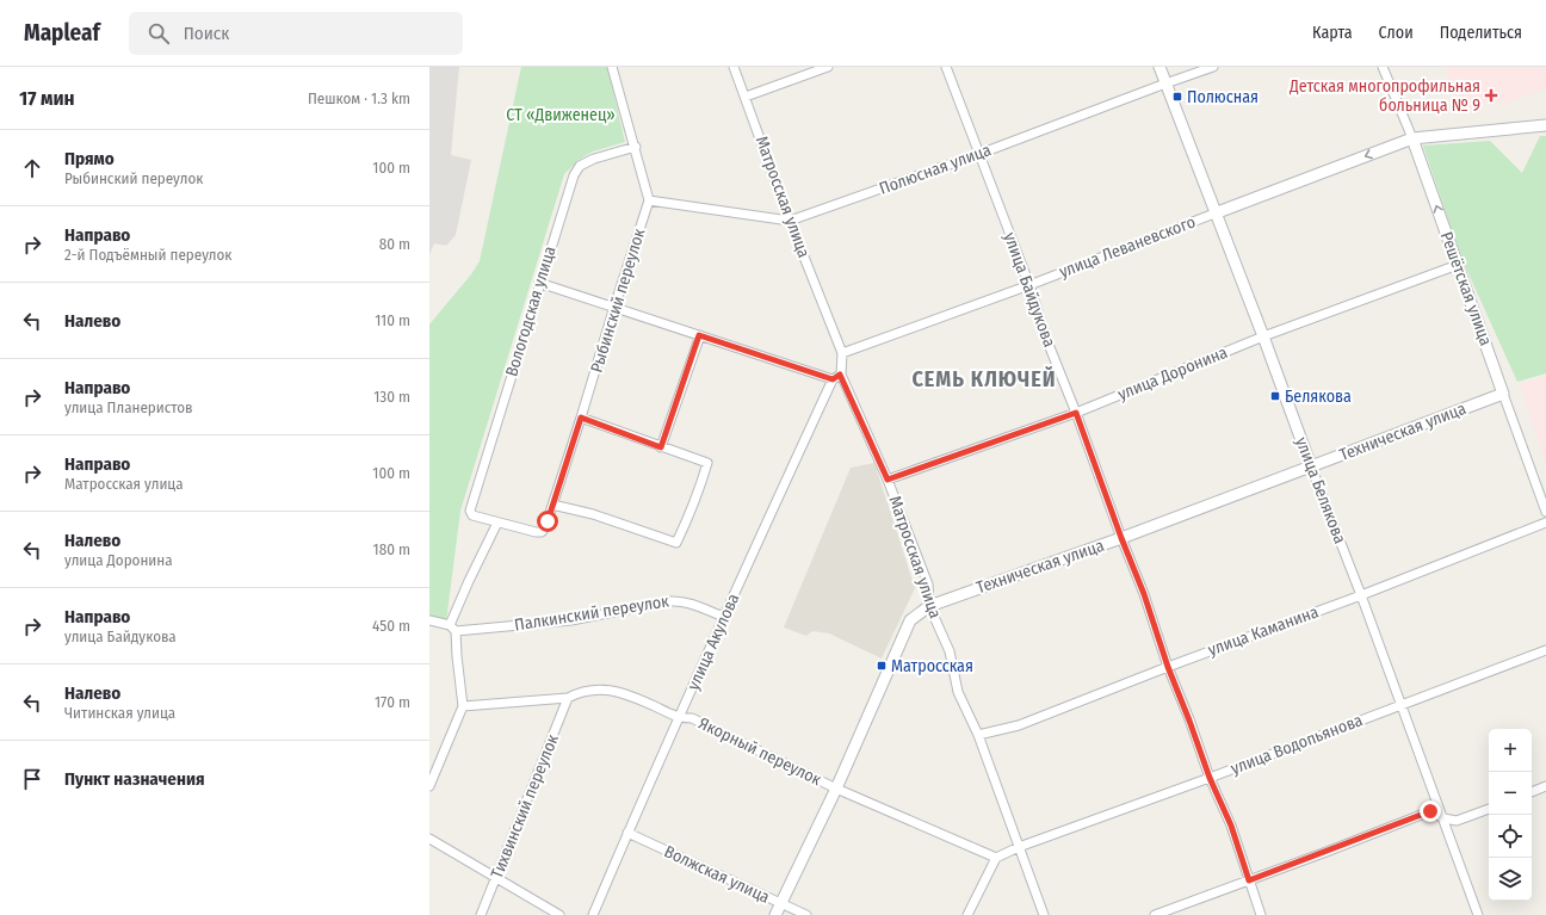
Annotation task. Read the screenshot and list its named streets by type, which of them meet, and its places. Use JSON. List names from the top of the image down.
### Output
{
  "streets": {
    "street": [
      "Полюсная улица",
      "Матросская улица",
      "улица Леваневского",
      "Решётская улица",
      "улица Байдукова",
      "Рыбинский переулок",
      "Вологодская улица",
      "улица Доронина",
      "Техническая улица",
      "улица Белякова",
      "Палкинский переулок",
      "улица Каманина",
      "улица Акулова",
      "улица Водопьянова",
      "Якорный переулок",
      "Тихвинский переулок",
      "Волжская улица"
    ]
  },
  "crossings": [
    ["Полюсная улица", "Матросская улица"],
    ["Полюсная улица", "улица Байдукова"],
    ["Полюсная улица", "Рыбинский переулок"],
    ["Полюсная улица", "улица Белякова"],
    ["Матросская улица", "улица Леваневского"],
    ["Матросская улица", "улица Доронина"],
    ["Матросская улица", "Техническая улица"],
    ["Матросская улица", "улица Каманина"],
    ["Матросская улица", "улица Водопьянова"],
    ["улица Леваневского", "Решётская улица"],
    ["улица Леваневского", "улица Байдукова"],
    ["улица Леваневского", "улица Белякова"],
    ["Решётская улица", "улица Доронина"],
    ["Решётская улица", "Техническая улица"],
    ["улица Байдукова", "улица Доронина"],
    ["улица Байдукова", "Техническая улица"],
    ["улица Байдукова", "улица Каманина"],
    ["улица Байдукова", "улица Водопьянова"],
    ["Рыбинский переулок", "Вологодская улица"],
    ["улица Доронина", "улица Белякова"],
    ["Техническая улица", "улица Белякова"],
    ["Техническая улица", "Якорный переулок"],
    ["Техническая улица", "Волжская улица"],
    ["улица Белякова", "улица Каманина"],
    ["улица Белякова", "улица Водопьянова"],
    ["Палкинский переулок", "улица Акулова"],
    ["улица Акулова", "Якорный переулок"],
    ["улица Акулова", "Волжская улица"],
    ["Якорный переулок", "Тихвинский переулок"]
  ],
  "districts": ["СЕМЬ КЛЮЧЕЙ"],
  "parks": ["СТ «Движенец»"],
  "places": {
    "health": ["Детская многопрофильная больница № 9"],
    "transit": ["Полюсная", "Белякова", "Матросская"]
  },
  "page": {
    "header": "Mapleaf",
    "search": "Поиск",
    "nav": ["Карта", "Слои", "Поделиться"],
    "heading": ["17 мин", "Пешком · 1.3 km"],
    "list": [
      ["Прямо", "Рыбинский переулок", "100 m"],
      ["Направо", "2-й Подъёмный переулок", "80 m"],
      ["Налево", "110 m"],
      ["Направо", "улица Планеристов", "130 m"],
      ["Направо", "Матросская улица", "100 m"],
      ["Налево", "улица Доронина", "180 m"],
      ["Направо", "улица Байдукова", "450 m"],
      ["Налево", "Читинская улица", "170 m"],
      "Пункт назначения"
    ],
    "map_buttons": ["+", "−"]
  }
}
